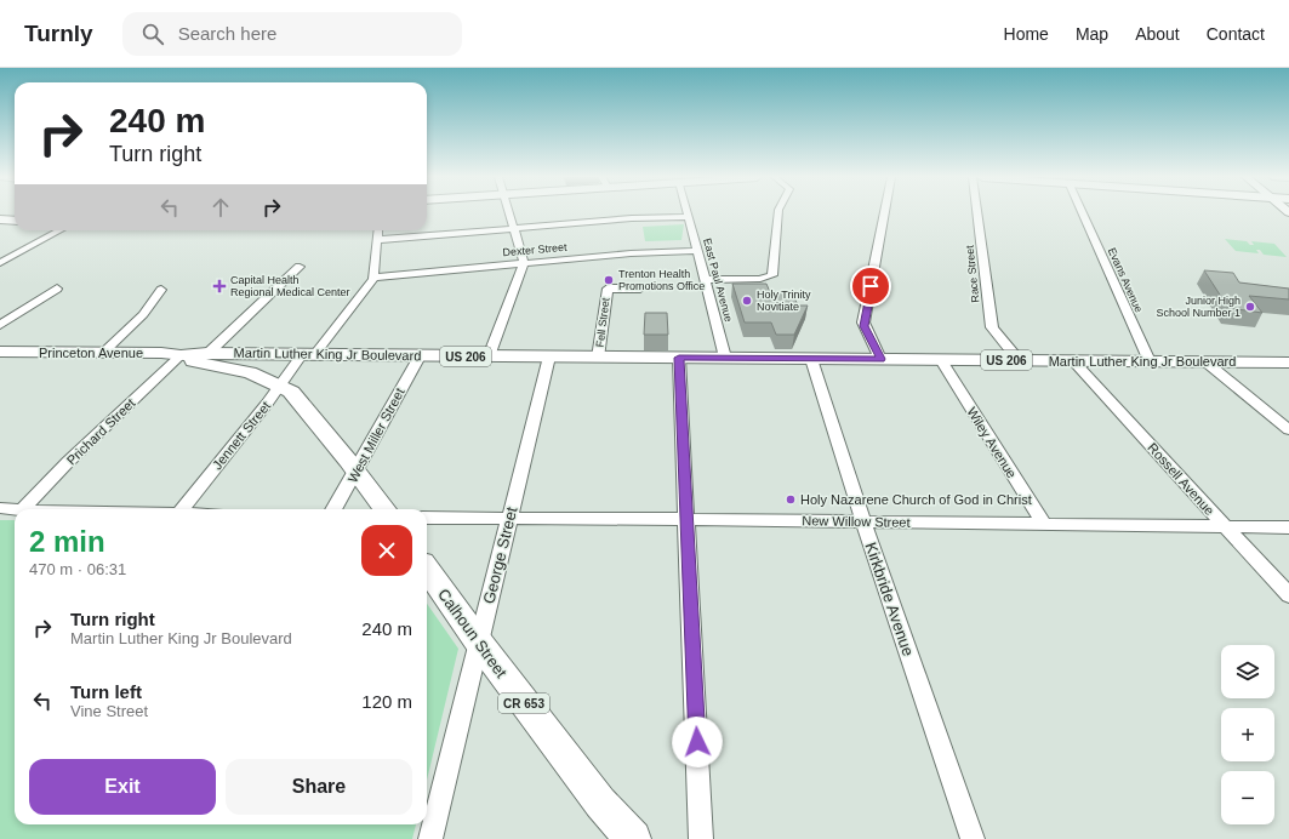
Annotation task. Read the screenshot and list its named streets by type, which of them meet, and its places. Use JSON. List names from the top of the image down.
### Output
{
  "streets": {
    "main road": [
      "Princeton Avenue",
      "Martin Luther King Jr Boulevard",
      "US 206",
      "Calhoun Street",
      "CR 653"
    ],
    "street": [
      "Dexter Street",
      "Race Street",
      "East Paul Avenue",
      "Evans Avenue",
      "Fell Street",
      "Prichard Street",
      "Jennett Street",
      "West Miller Street",
      "Wiley Avenue",
      "Rossell Avenue",
      "New Willow Street",
      "George Street",
      "Kirkbride Avenue"
    ]
  },
  "crossings": [
    ["Dexter Street", "East Paul Avenue"],
    ["Dexter Street", "Jennett Street"],
    ["Race Street", "Martin Luther King Jr Boulevard"],
    ["East Paul Avenue", "Martin Luther King Jr Boulevard"],
    ["Evans Avenue", "Martin Luther King Jr Boulevard"],
    ["Fell Street", "Martin Luther King Jr Boulevard"],
    ["Princeton Avenue", "Martin Luther King Jr Boulevard"],
    ["Princeton Avenue", "Prichard Street"],
    ["Martin Luther King Jr Boulevard", "Prichard Street"],
    ["Martin Luther King Jr Boulevard", "Jennett Street"],
    ["Martin Luther King Jr Boulevard", "West Miller Street"],
    ["Martin Luther King Jr Boulevard", "Wiley Avenue"],
    ["Martin Luther King Jr Boulevard", "Rossell Avenue"],
    ["Martin Luther King Jr Boulevard", "George Street"],
    ["Martin Luther King Jr Boulevard", "Kirkbride Avenue"],
    ["Wiley Avenue", "New Willow Street"],
    ["Rossell Avenue", "New Willow Street"],
    ["New Willow Street", "George Street"],
    ["New Willow Street", "Kirkbride Avenue"],
    ["George Street", "Calhoun Street"]
  ],
  "places": {
    "other": [
      "Trenton Health Promotions Office",
      "Holy Trinity Novitiate",
      "Junior High School Number 1",
      "Holy Nazarene Church of God in Christ"
    ],
    "health": ["Capital Health Regional Medical Center"]
  },
  "page": {
    "header": "Turnly",
    "search": "Search here",
    "nav": [
      "Home",
      "Map",
      "About",
      "Contact"
    ],
    "turn": ["240 m", "Turn right"],
    "heading": ["2 min", "470 m · 06:31"],
    "list": [
      {
        "name": "Turn right",
        "note": "Martin Luther King Jr Boulevard",
        "value": "240 m"
      },
      {
        "name": "Turn left",
        "note": "Vine Street",
        "value": "120 m"
      }
    ],
    "map_buttons": ["+", "−"],
    "buttons": ["Exit", "Share"]
  }
}
